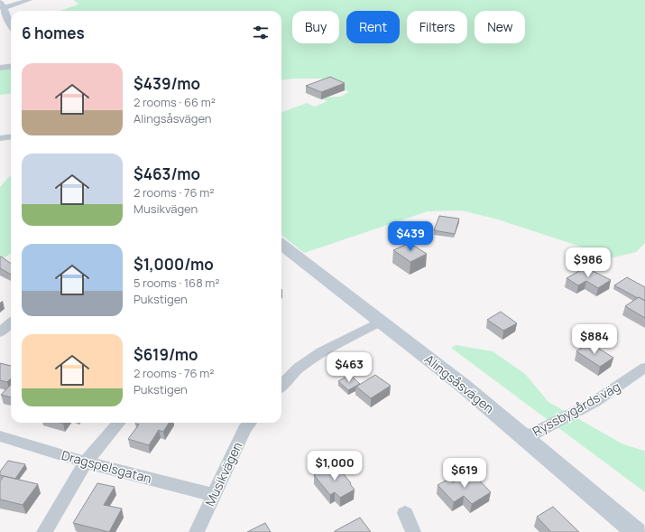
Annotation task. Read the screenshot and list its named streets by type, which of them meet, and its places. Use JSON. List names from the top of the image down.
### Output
{
  "streets": {
    "main road": ["Alingsåsvägen"],
    "street": ["Ryssbygårds väg", "Dragspelsgatan", "Musikvägen"]
  },
  "crossings": [
    ["Alingsåsvägen", "Ryssbygårds väg"],
    ["Dragspelsgatan", "Musikvägen"]
  ],
  "page": {
    "chip": [
      "Buy",
      "Rent",
      "Filters",
      "New"
    ],
    "heading": "6 homes",
    "list": [
      {
        "name": "$439/mo",
        "note": "2 rooms · 66 m² · Alingsåsvägen"
      },
      {
        "name": "$463/mo",
        "note": "2 rooms · 76 m² · Musikvägen"
      },
      {
        "name": "$1,000/mo",
        "note": "5 rooms · 168 m² · Pukstigen"
      },
      {
        "name": "$619/mo",
        "note": "2 rooms · 76 m² · Pukstigen"
      }
    ],
    "price": [
      "$439",
      "$986",
      "$884",
      "$463",
      "$1,000",
      "$619"
    ]
  }
}
